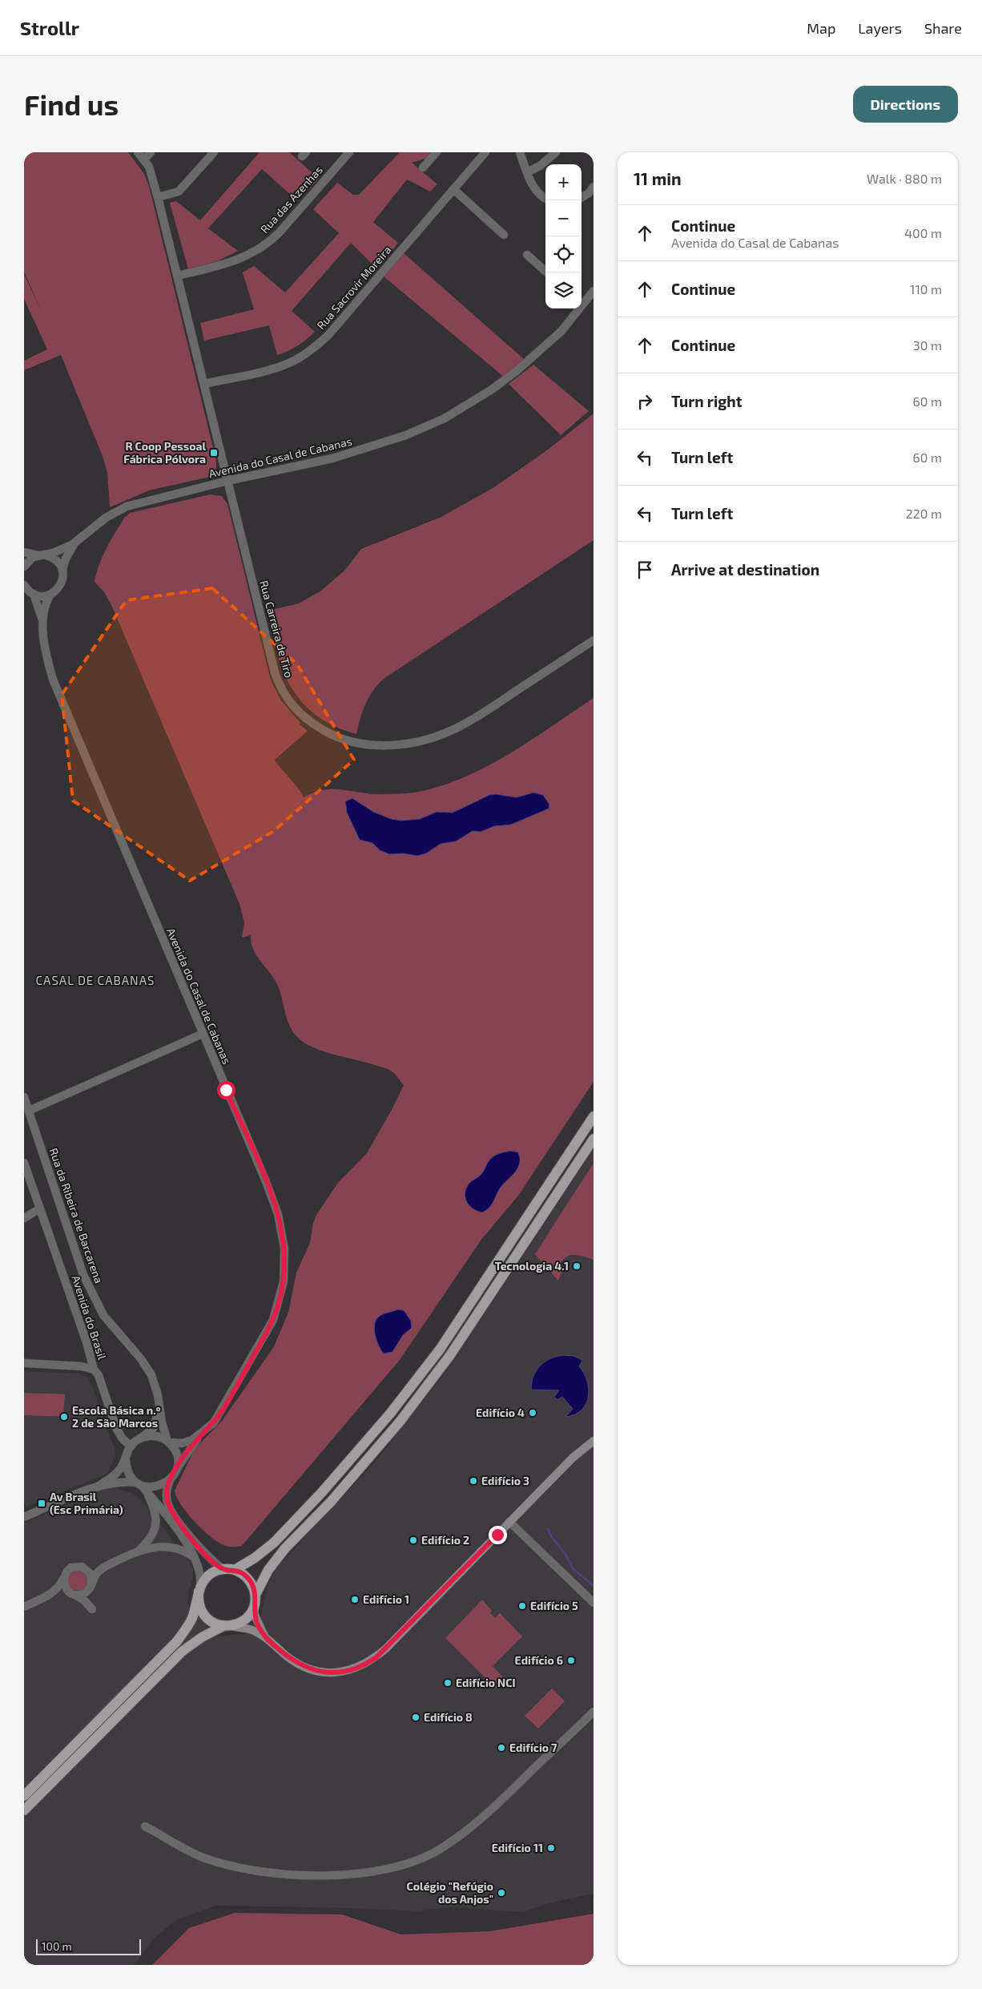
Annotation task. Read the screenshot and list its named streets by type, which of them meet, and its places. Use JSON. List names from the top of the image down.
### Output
{
  "streets": {
    "street": [
      "Rua das Azenhas",
      "Rua Sacrovir Moreira",
      "Avenida do Casal de Cabanas",
      "Rua Carreira de Tiro",
      "Rua da Ribeira de Barcarena",
      "Avenida do Brasil"
    ]
  },
  "crossings": [
    ["Rua das Azenhas", "Rua Carreira de Tiro"],
    ["Rua Sacrovir Moreira", "Rua Carreira de Tiro"],
    ["Avenida do Casal de Cabanas", "Rua Carreira de Tiro"],
    ["Avenida do Casal de Cabanas", "Rua da Ribeira de Barcarena"],
    ["Avenida do Casal de Cabanas", "Avenida do Brasil"],
    ["Rua da Ribeira de Barcarena", "Avenida do Brasil"]
  ],
  "districts": ["CASAL DE CABANAS"],
  "places": {
    "transit": ["R Coop Pessoal Fábrica Pólvora", "Av Brasil (Esc Primária)"],
    "other": [
      "Tecnologia 4.1",
      "Edifício 4",
      "Escola Básica n.º 2 de São Marcos",
      "Edifício 3",
      "Edifício 2",
      "Edifício 1",
      "Edifício 5",
      "Edifício 6",
      "Edifício NCI",
      "Edifício 8",
      "Edifício 7",
      "Edifício 11",
      "Colégio \"Refúgio dos Anjos\""
    ]
  },
  "scale_bar": "100 m",
  "page": {
    "header": "Strollr",
    "nav": ["Map", "Layers", "Share"],
    "buttons": "Directions",
    "title": "Find us",
    "heading": ["11 min", "Walk · 880 m"],
    "map_buttons": ["+", "−"],
    "list": [
      ["Continue", "Avenida do Casal de Cabanas", "400 m"],
      ["Continue", "110 m"],
      ["Continue", "30 m"],
      ["Turn right", "60 m"],
      ["Turn left", "60 m"],
      ["Turn left", "220 m"],
      "Arrive at destination"
    ],
    "scale": "100 m"
  }
}
